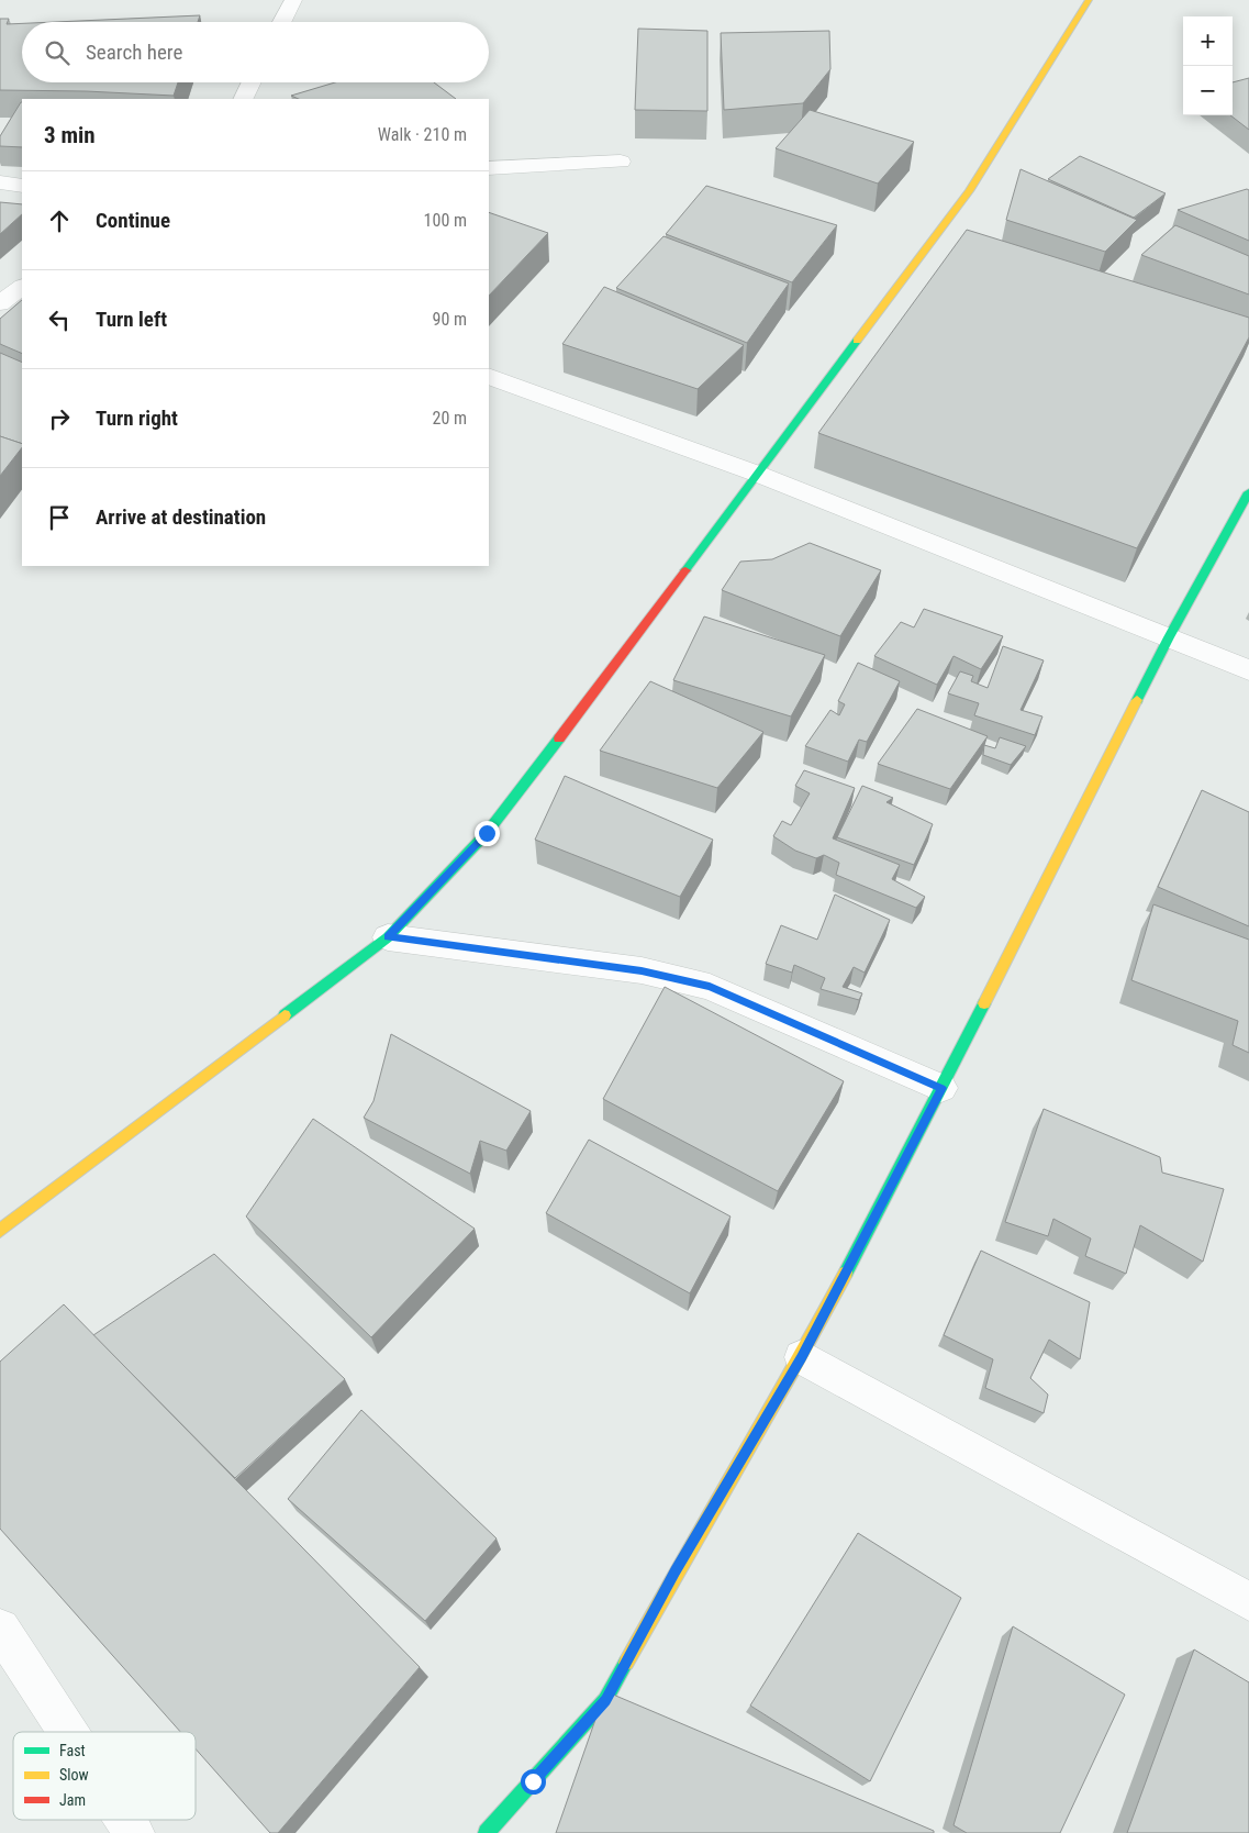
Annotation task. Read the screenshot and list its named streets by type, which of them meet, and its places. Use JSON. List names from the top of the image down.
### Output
{
  "legend": ["Fast", "Slow", "Jam"],
  "page": {
    "map_buttons": ["+", "−"],
    "search": "Search here",
    "heading": ["3 min", "Walk · 210 m"],
    "list": [
      ["Continue", "100 m"],
      ["Turn left", "90 m"],
      ["Turn right", "20 m"],
      "Arrive at destination"
    ]
  }
}
